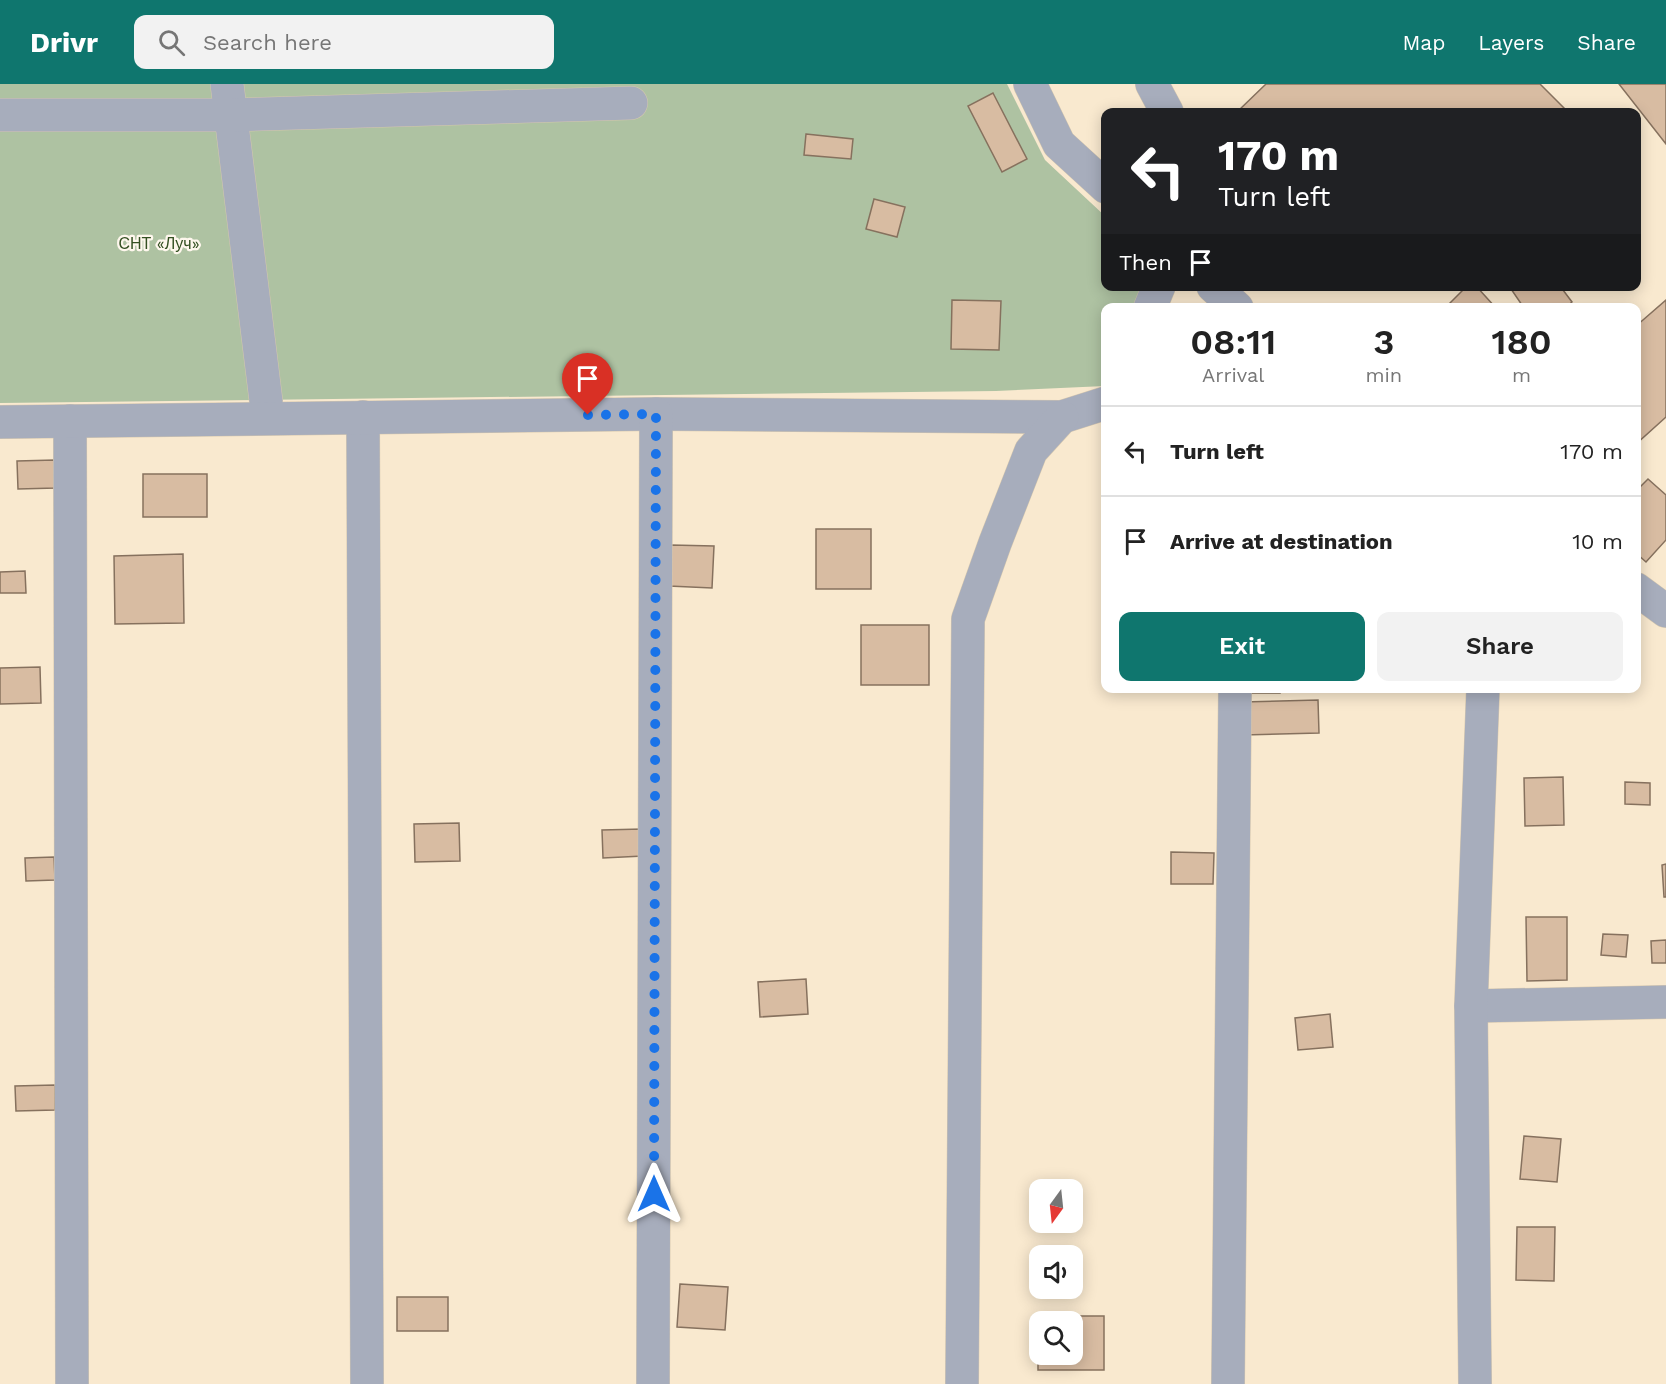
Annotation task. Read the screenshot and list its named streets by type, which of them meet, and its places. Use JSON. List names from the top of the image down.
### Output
{
  "parks": ["СНТ «Луч»"],
  "north": "bottom",
  "page": {
    "header": "Drivr",
    "search": "Search here",
    "nav": ["Map", "Layers", "Share"],
    "turn": ["170 m", "Turn left"],
    "then": "Then",
    "eta": [
      "08:11",
      "Arrival",
      "3",
      "min",
      "180",
      "m"
    ],
    "list": [
      {
        "name": "Turn left",
        "value": "170 m"
      },
      {
        "name": "Arrive at destination",
        "value": "10 m"
      }
    ],
    "buttons": ["Exit", "Share"]
  }
}
